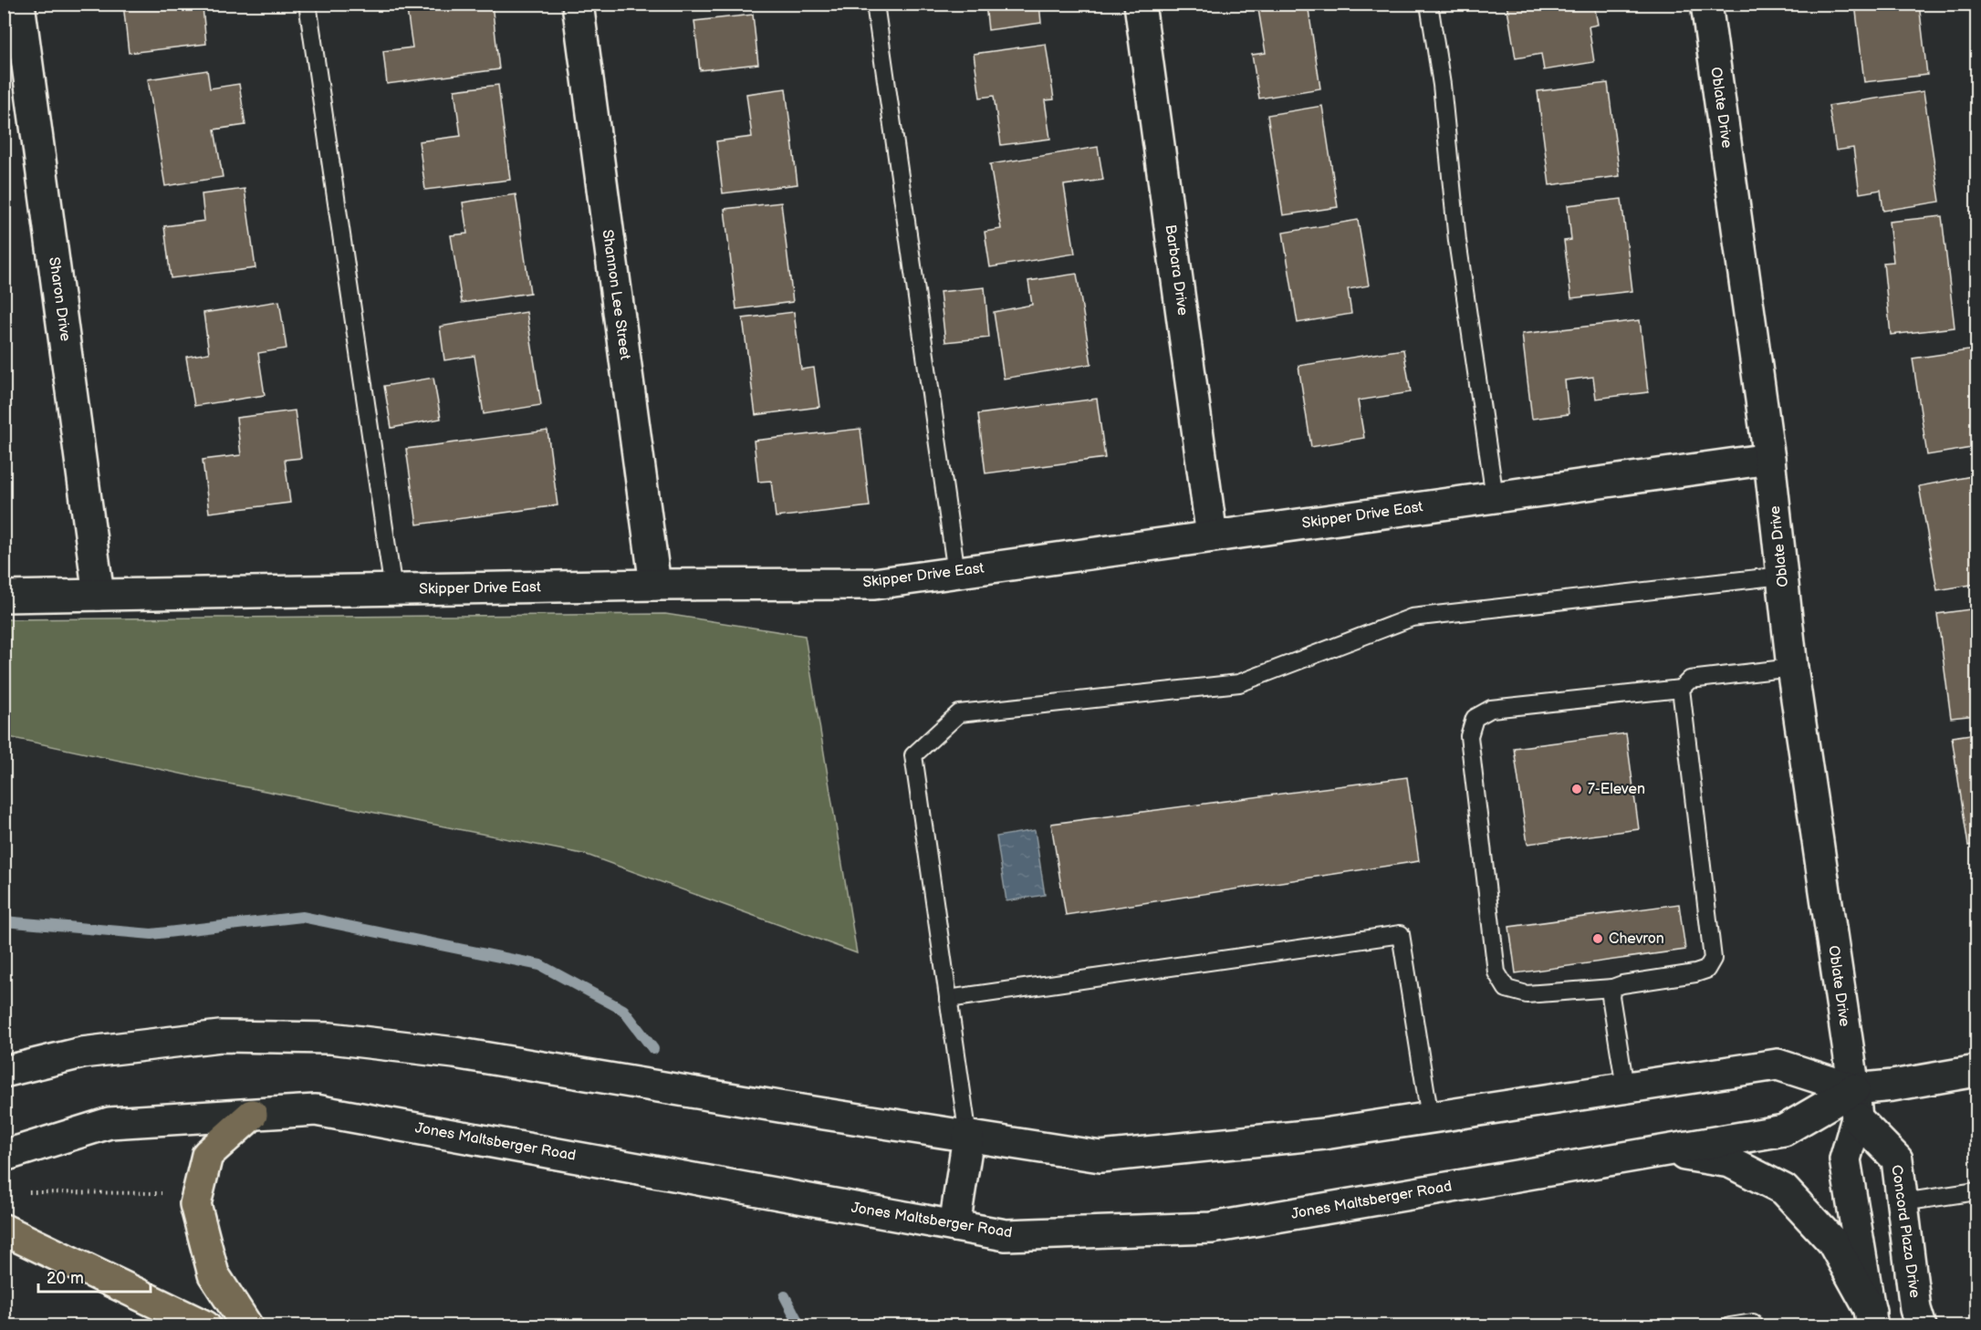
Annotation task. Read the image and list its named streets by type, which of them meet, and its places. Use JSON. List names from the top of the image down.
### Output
{
  "streets": {
    "street": [
      "Oblate Drive",
      "Barbara Drive",
      "Shannon Lee Street",
      "Sharon Drive",
      "Skipper Drive East",
      "Jones Maltsberger Road",
      "Concord Plaza Drive"
    ]
  },
  "crossings": [
    ["Oblate Drive", "Skipper Drive East"],
    ["Oblate Drive", "Jones Maltsberger Road"],
    ["Barbara Drive", "Skipper Drive East"],
    ["Shannon Lee Street", "Skipper Drive East"],
    ["Sharon Drive", "Skipper Drive East"]
  ],
  "places": ["7-Eleven", "Chevron"],
  "scale_bar": "20 m"
}
